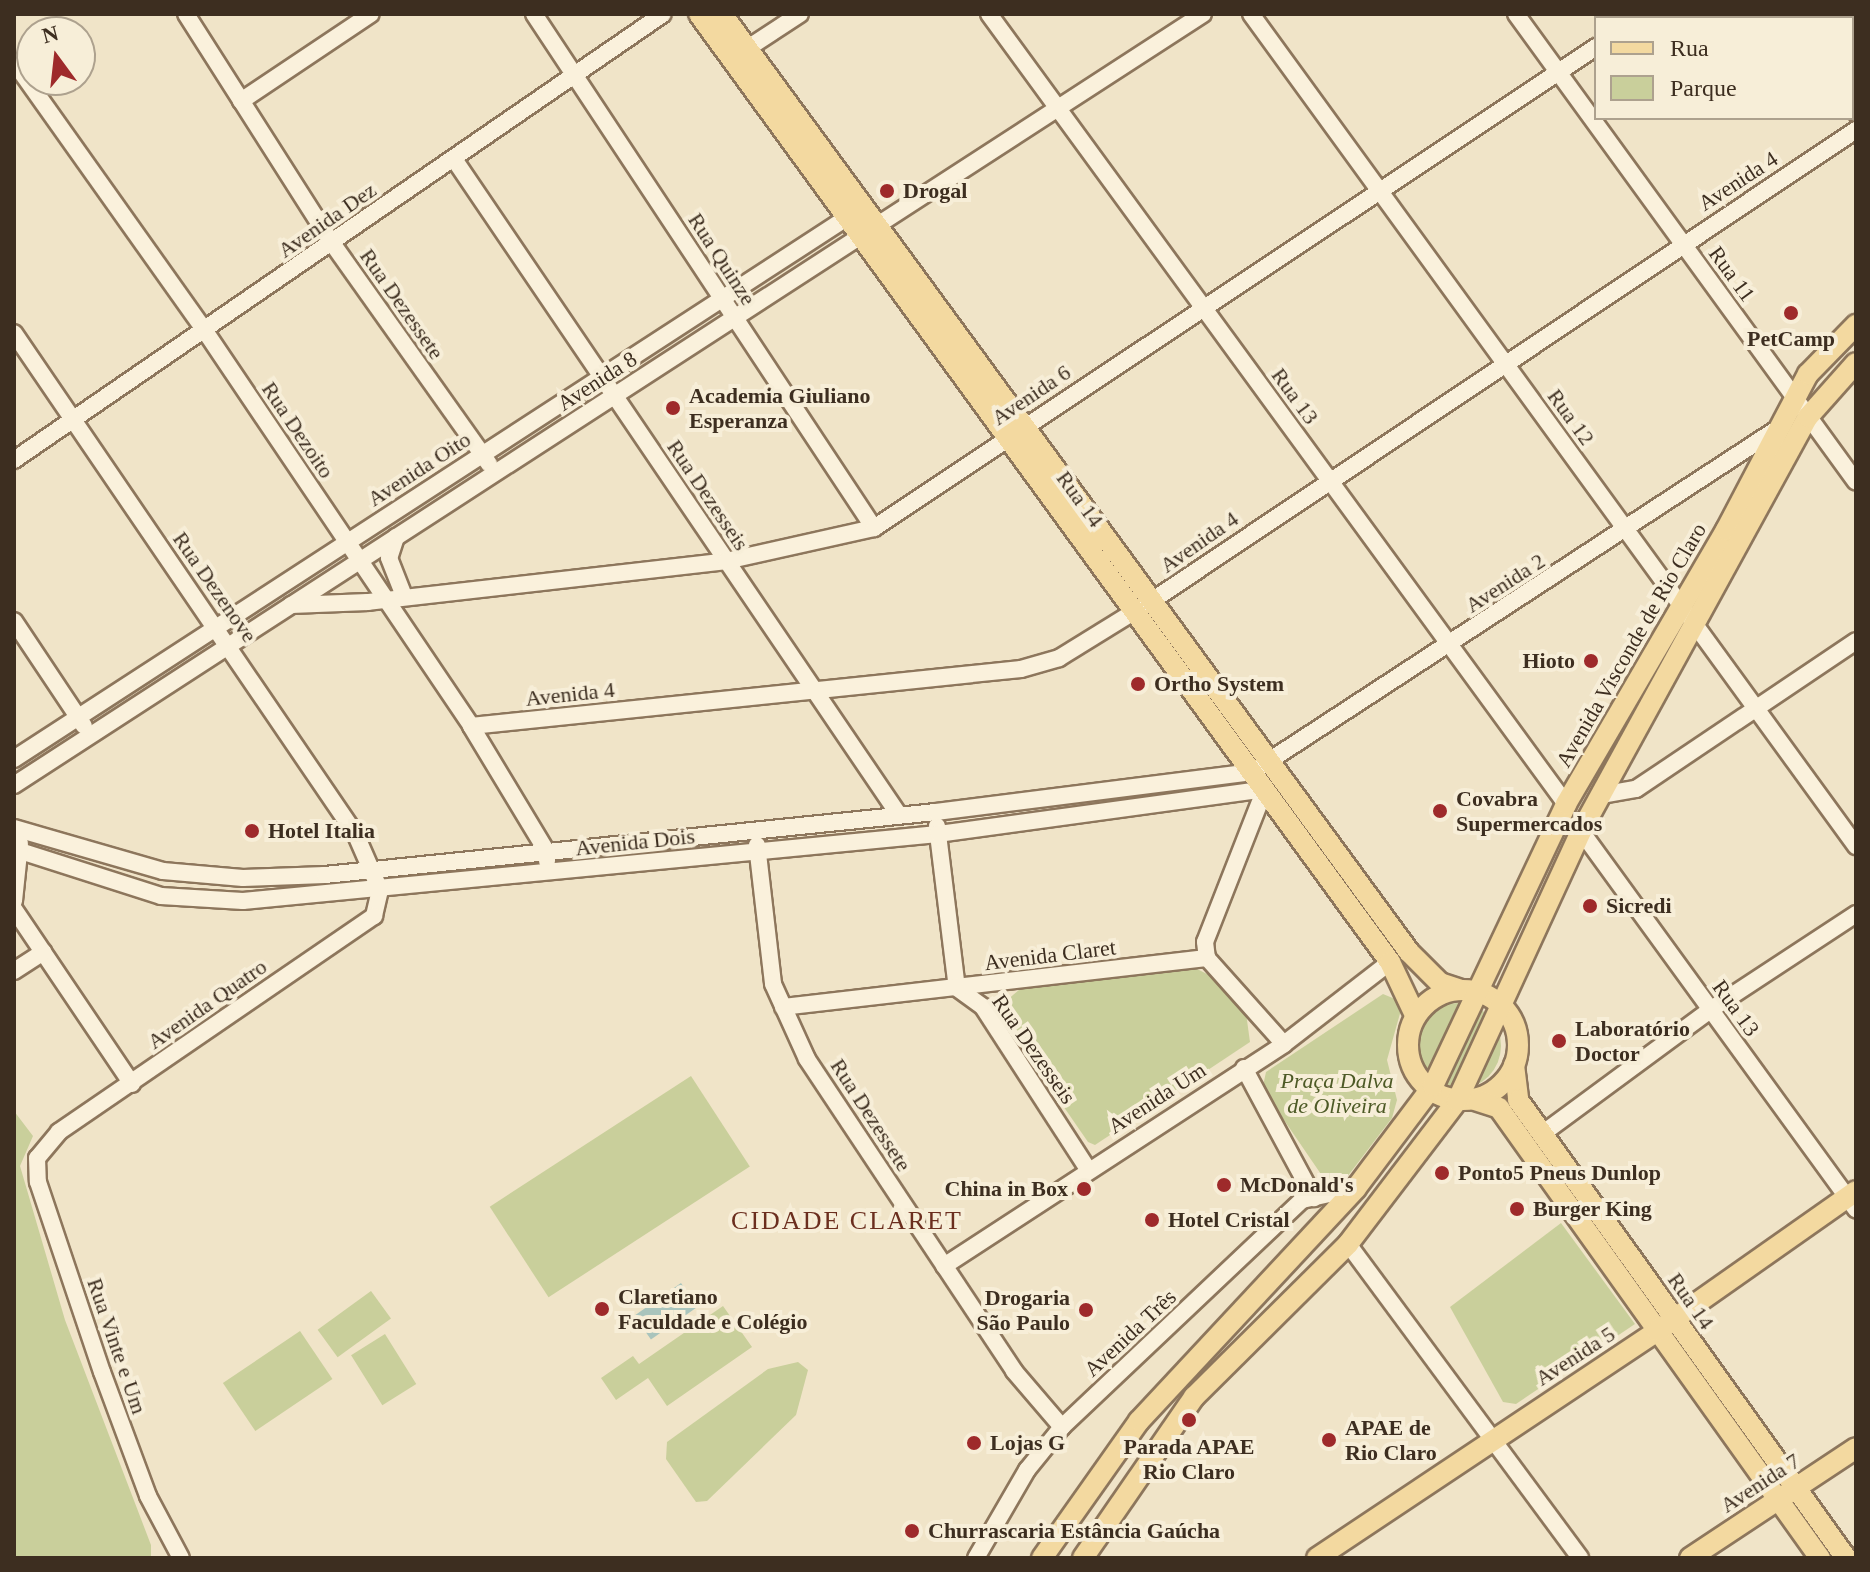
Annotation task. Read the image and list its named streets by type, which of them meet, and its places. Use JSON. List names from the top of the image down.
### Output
{
  "streets": {
    "main road": [
      "Rua 14",
      "Avenida Visconde de Rio Claro",
      "Avenida 5",
      "Avenida 7"
    ],
    "street": [
      "Avenida 4",
      "Avenida Dez",
      "Rua Quinze",
      "Rua 11",
      "Rua Dezessete",
      "Avenida 8",
      "Avenida 6",
      "Rua 13",
      "Rua 12",
      "Rua Dezoito",
      "Avenida Oito",
      "Rua Dezesseis",
      "Avenida 2",
      "Rua Dezenove",
      "Avenida Dois",
      "Avenida Claret",
      "Avenida Quatro",
      "Avenida Um",
      "Avenida Três",
      "Rua Vinte e Um"
    ]
  },
  "crossings": [
    ["Avenida 4", "Rua 11"],
    ["Avenida 4", "Rua 13"],
    ["Avenida 4", "Rua 12"],
    ["Avenida 4", "Rua Dezoito"],
    ["Avenida 4", "Rua Dezesseis"],
    ["Avenida 4", "Rua 14"],
    ["Avenida Dez", "Rua Quinze"],
    ["Avenida Dez", "Rua Dezessete"],
    ["Avenida Dez", "Rua Dezoito"],
    ["Avenida Dez", "Rua Dezesseis"],
    ["Avenida Dez", "Rua Dezenove"],
    ["Rua Quinze", "Avenida 8"],
    ["Rua Quinze", "Avenida 6"],
    ["Rua Quinze", "Avenida Oito"],
    ["Rua 11", "Avenida 6"],
    ["Rua 11", "Avenida Visconde de Rio Claro"],
    ["Rua Dezessete", "Avenida 8"],
    ["Rua Dezessete", "Avenida Oito"],
    ["Rua Dezessete", "Avenida Dois"],
    ["Rua Dezessete", "Avenida Claret"],
    ["Rua Dezessete", "Avenida Um"],
    ["Rua Dezessete", "Avenida Três"],
    ["Avenida 8", "Avenida 6"],
    ["Avenida 8", "Rua 13"],
    ["Avenida 8", "Rua Dezoito"],
    ["Avenida 8", "Rua Dezesseis"],
    ["Avenida 8", "Rua 14"],
    ["Avenida 8", "Rua Dezenove"],
    ["Avenida 6", "Rua 13"],
    ["Avenida 6", "Rua 12"],
    ["Avenida 6", "Rua Dezoito"],
    ["Avenida 6", "Rua Dezesseis"],
    ["Avenida 6", "Rua 14"],
    ["Rua 13", "Avenida 2"],
    ["Rua 13", "Avenida Visconde de Rio Claro"],
    ["Rua 13", "Avenida 5"],
    ["Rua 12", "Avenida 2"],
    ["Rua 12", "Avenida Visconde de Rio Claro"],
    ["Rua Dezoito", "Avenida Oito"],
    ["Rua Dezoito", "Avenida Dois"],
    ["Avenida Oito", "Rua Dezesseis"],
    ["Avenida Oito", "Rua 14"],
    ["Avenida Oito", "Rua Dezenove"],
    ["Rua Dezesseis", "Avenida Dois"],
    ["Rua Dezesseis", "Avenida Claret"],
    ["Rua Dezesseis", "Avenida Um"],
    ["Rua 14", "Avenida 2"],
    ["Rua 14", "Avenida Visconde de Rio Claro"],
    ["Rua 14", "Avenida Dois"],
    ["Rua 14", "Avenida Um"],
    ["Rua 14", "Avenida 5"],
    ["Rua 14", "Avenida 7"],
    ["Avenida 2", "Avenida Visconde de Rio Claro"],
    ["Avenida 2", "Avenida Dois"],
    ["Rua Dezenove", "Avenida Dois"],
    ["Rua Dezenove", "Avenida Quatro"],
    ["Avenida Visconde de Rio Claro", "Avenida Três"],
    ["Avenida Dois", "Avenida Quatro"],
    ["Avenida Quatro", "Rua Vinte e Um"]
  ],
  "districts": ["CIDADE CLARET"],
  "parks": ["Praça Dalva de Oliveira"],
  "places": [
    "Drogal",
    "PetCamp",
    "Academia Giuliano Esperanza",
    "Hioto",
    "Ortho System",
    "Covabra Supermercados",
    "Hotel Italia",
    "Sicredi",
    "Laboratório Doctor",
    "Ponto5 Pneus Dunlop",
    "McDonald's",
    "China in Box",
    "Burger King",
    "Hotel Cristal",
    "Claretiano Faculdade e Colégio",
    "Drogaria São Paulo",
    "Parada APAE Rio Claro",
    "APAE de Rio Claro",
    "Lojas G",
    "Churrascaria Estância Gaúcha"
  ],
  "legend": ["Rua", "Parque"],
  "north": "top"
}
